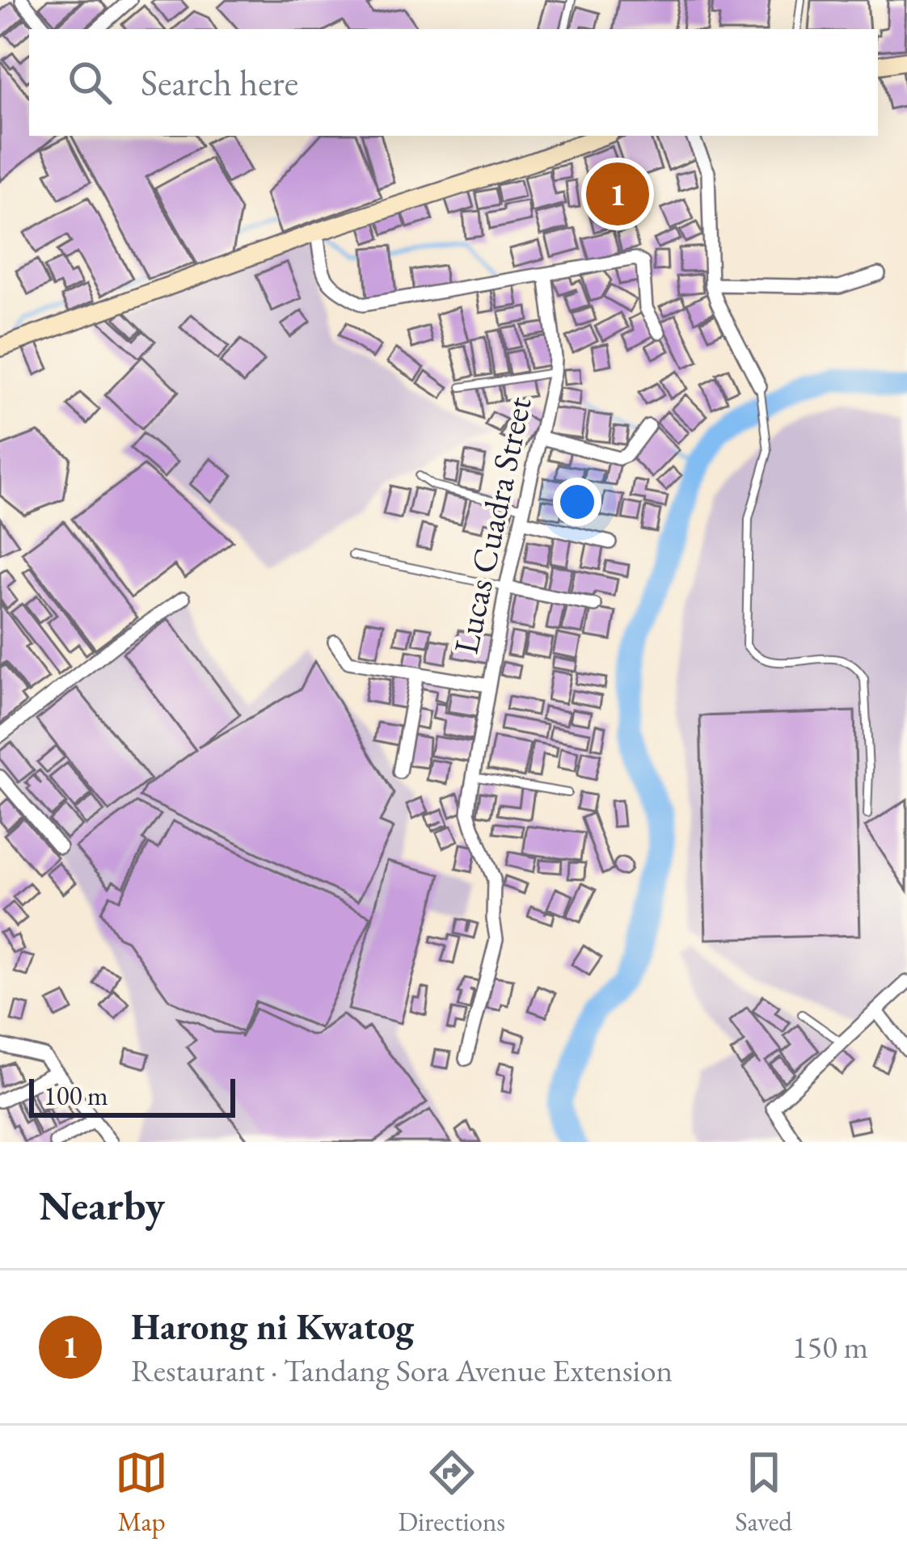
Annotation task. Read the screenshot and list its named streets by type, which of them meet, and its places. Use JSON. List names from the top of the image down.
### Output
{
  "streets": {
    "street": ["Lucas Cuadra Street"]
  },
  "scale_bar": "100 m",
  "page": {
    "search": "Search here",
    "pins": "1",
    "scale": "100 m",
    "heading": "Nearby",
    "list": [
      {
        "mark": "1",
        "name": "Harong ni Kwatog",
        "note": "Restaurant · Tandang Sora Avenue Extension",
        "value": "150 m"
      }
    ],
    "nav": ["Map", "Directions", "Saved"]
  }
}
